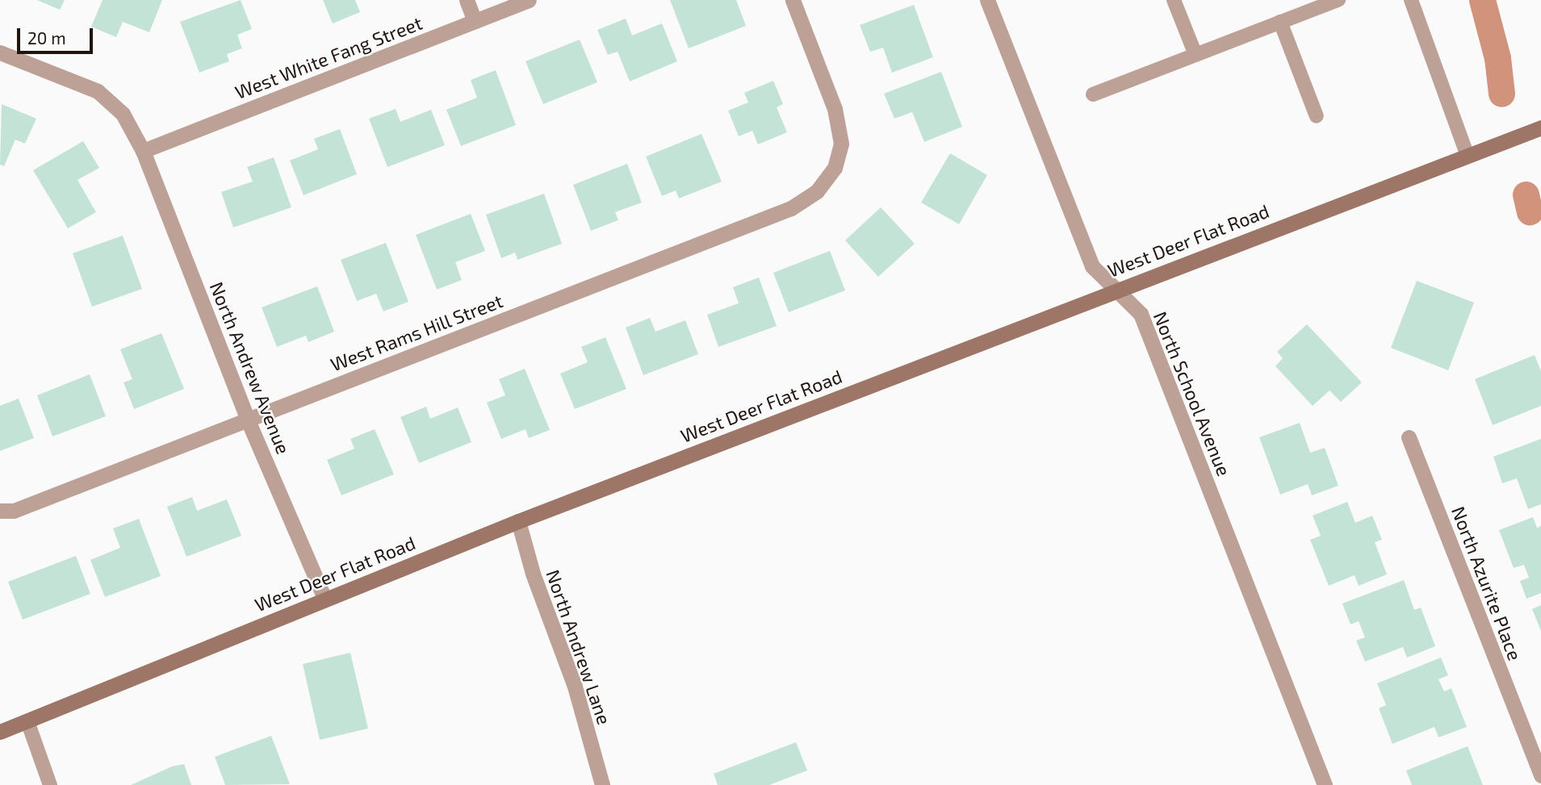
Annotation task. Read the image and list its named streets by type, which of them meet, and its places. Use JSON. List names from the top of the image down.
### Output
{
  "streets": {
    "main road": ["West Deer Flat Road"],
    "street": [
      "West White Fang Street",
      "West Rams Hill Street",
      "North Andrew Avenue",
      "North School Avenue",
      "North Azurite Place",
      "North Andrew Lane"
    ]
  },
  "crossings": [
    ["West White Fang Street", "North Andrew Avenue"],
    ["West Deer Flat Road", "North Andrew Avenue"],
    ["West Deer Flat Road", "North School Avenue"],
    ["West Deer Flat Road", "North Andrew Lane"],
    ["West Rams Hill Street", "North Andrew Avenue"]
  ],
  "scale_bar": "20 m"
}
